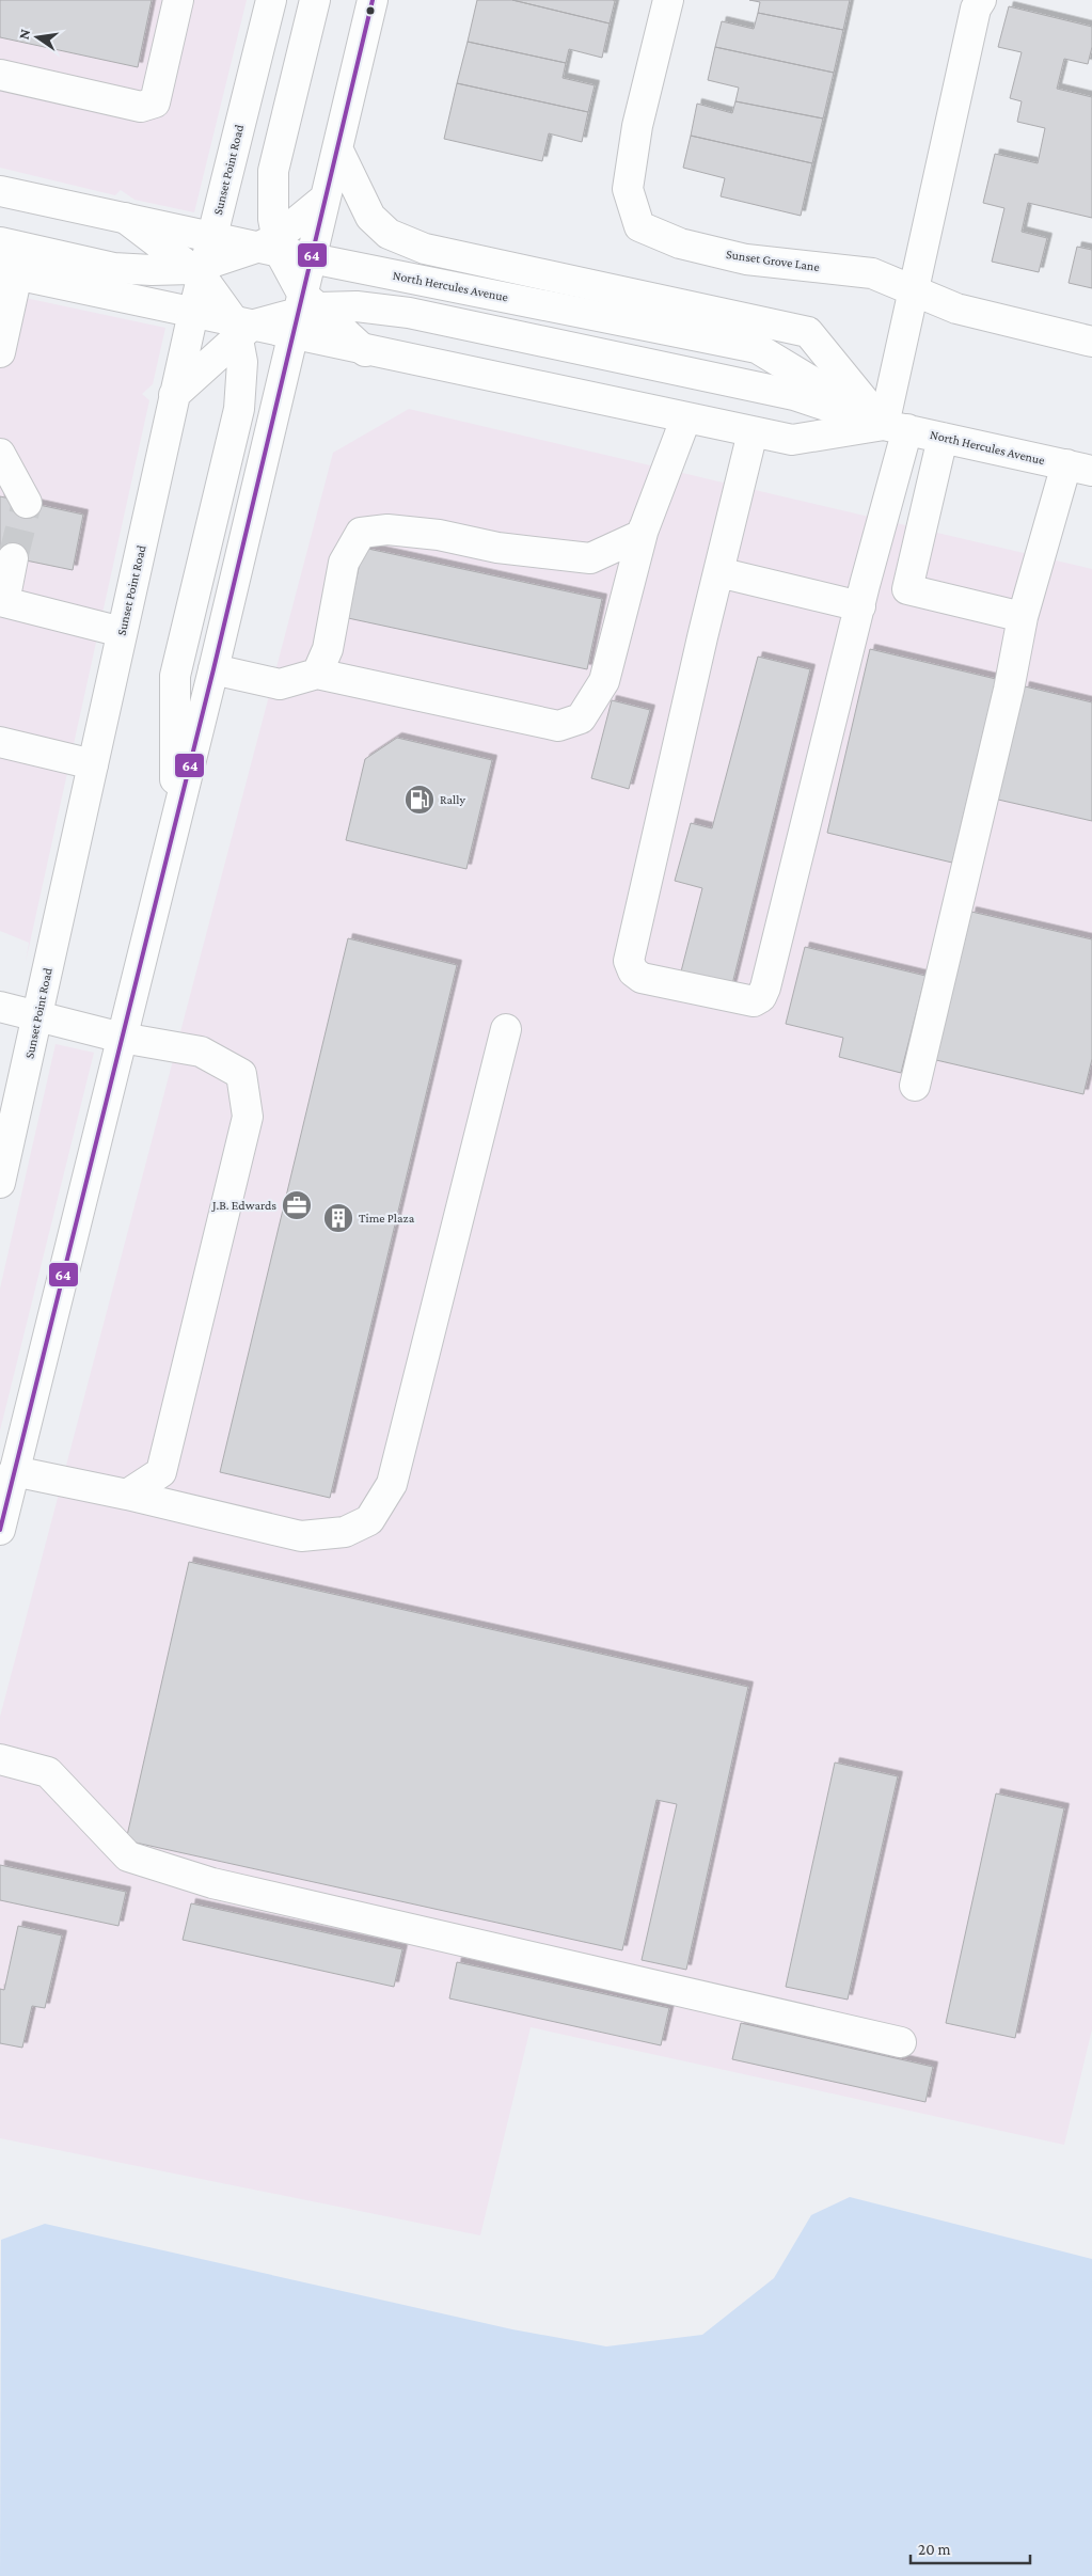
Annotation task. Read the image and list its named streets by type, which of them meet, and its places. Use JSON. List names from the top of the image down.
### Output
{
  "streets": {
    "main road": ["Sunset Point Road", "Sunset Grove Lane", "North Hercules Avenue"]
  },
  "crossings": [
    ["Sunset Point Road", "North Hercules Avenue"]
  ],
  "places": {
    "fuel station": ["Rally"],
    "office": ["J.B. Edwards"],
    "building": ["Time Plaza"]
  },
  "lines": ["transit line 64"],
  "scale_bar": "20 m",
  "north": "left"
}
